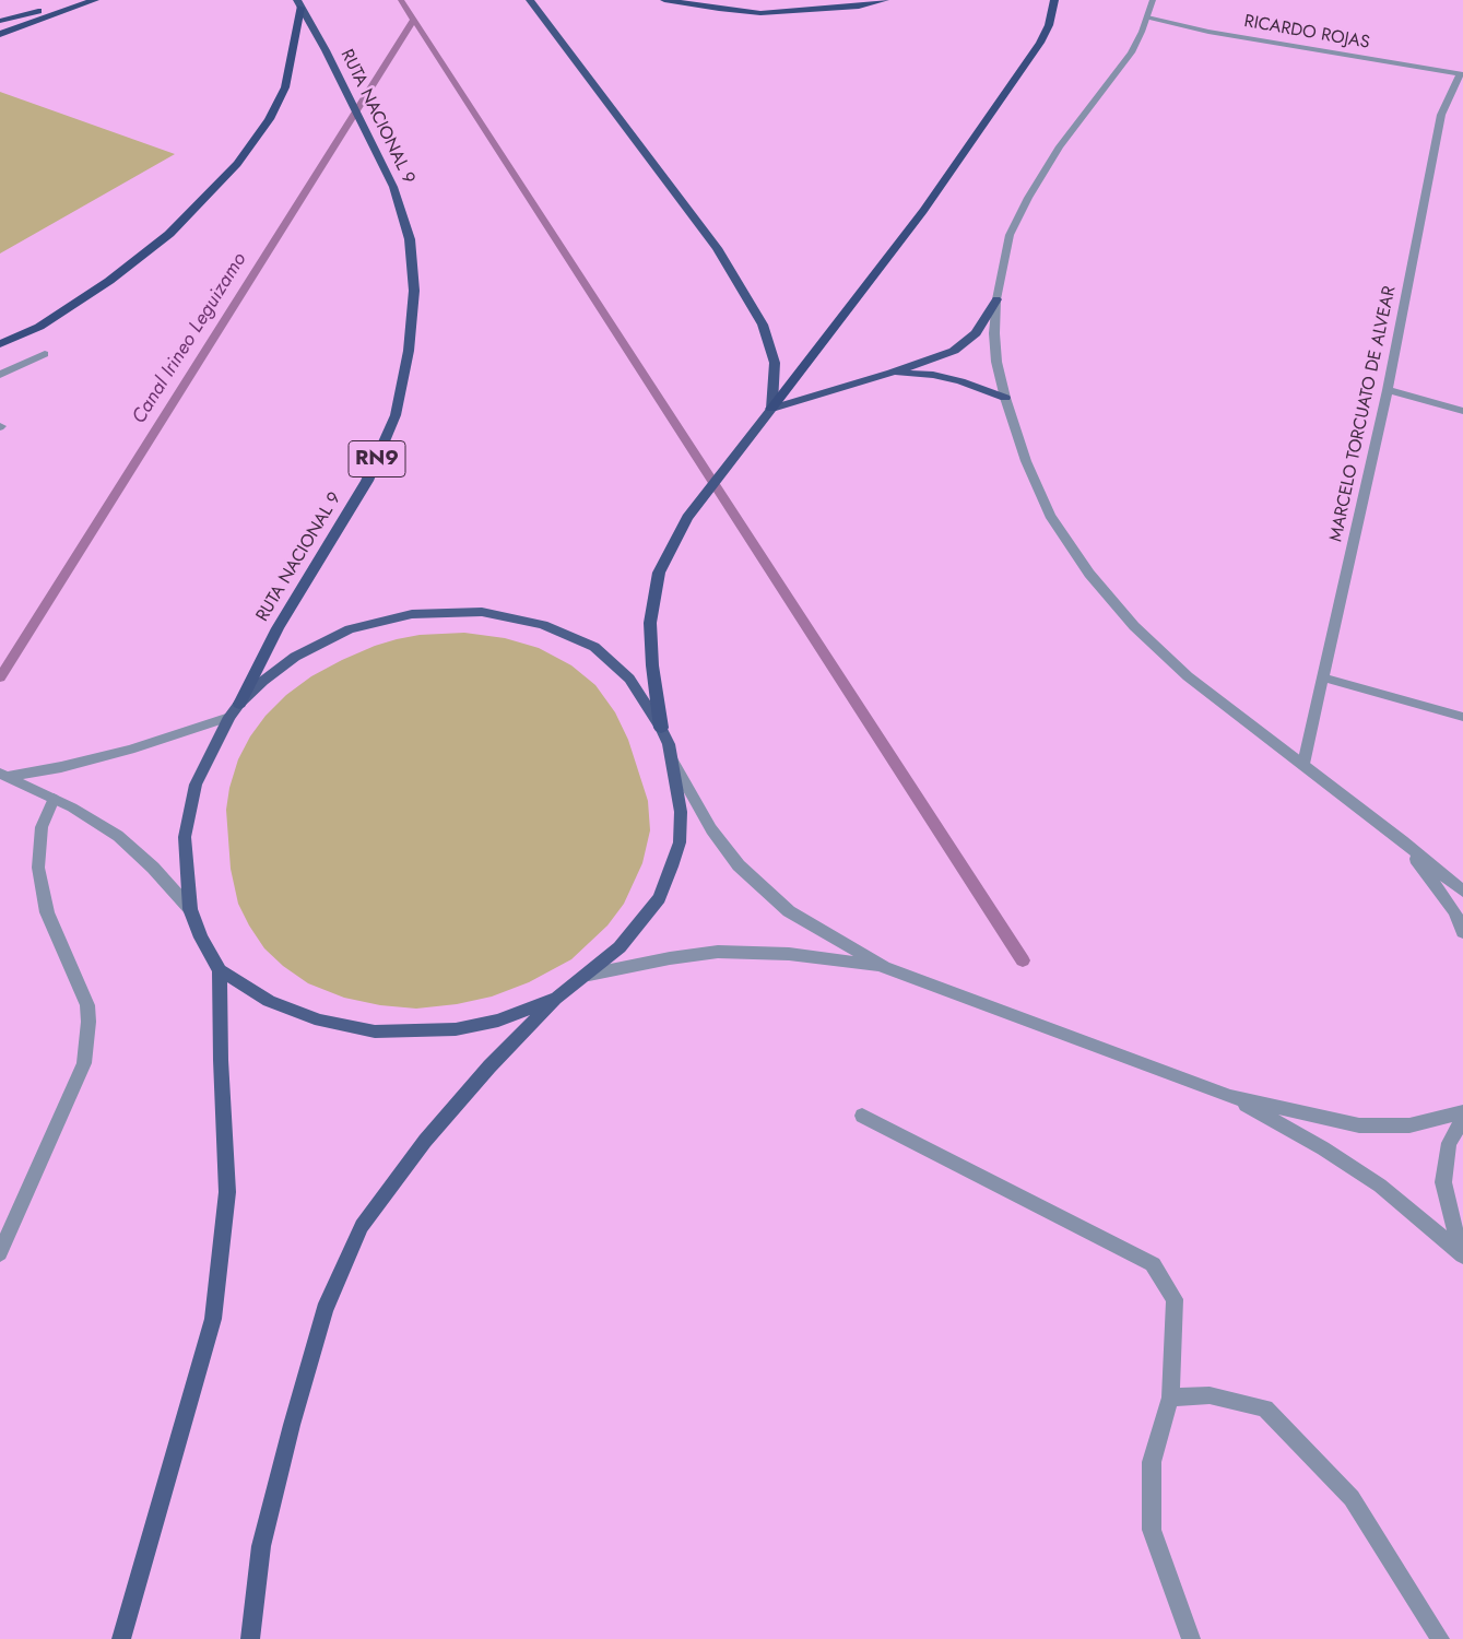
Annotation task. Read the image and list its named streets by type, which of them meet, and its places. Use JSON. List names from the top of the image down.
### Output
{
  "streets": {
    "highway": ["RUTA NACIONAL 9", "RN9"],
    "street": ["RICARDO ROJAS", "MARCELO TORCUATO DE ALVEAR"]
  },
  "crossings": [
    ["RICARDO ROJAS", "MARCELO TORCUATO DE ALVEAR"]
  ],
  "water": ["Canal Irineo Leguizamo"]
}
